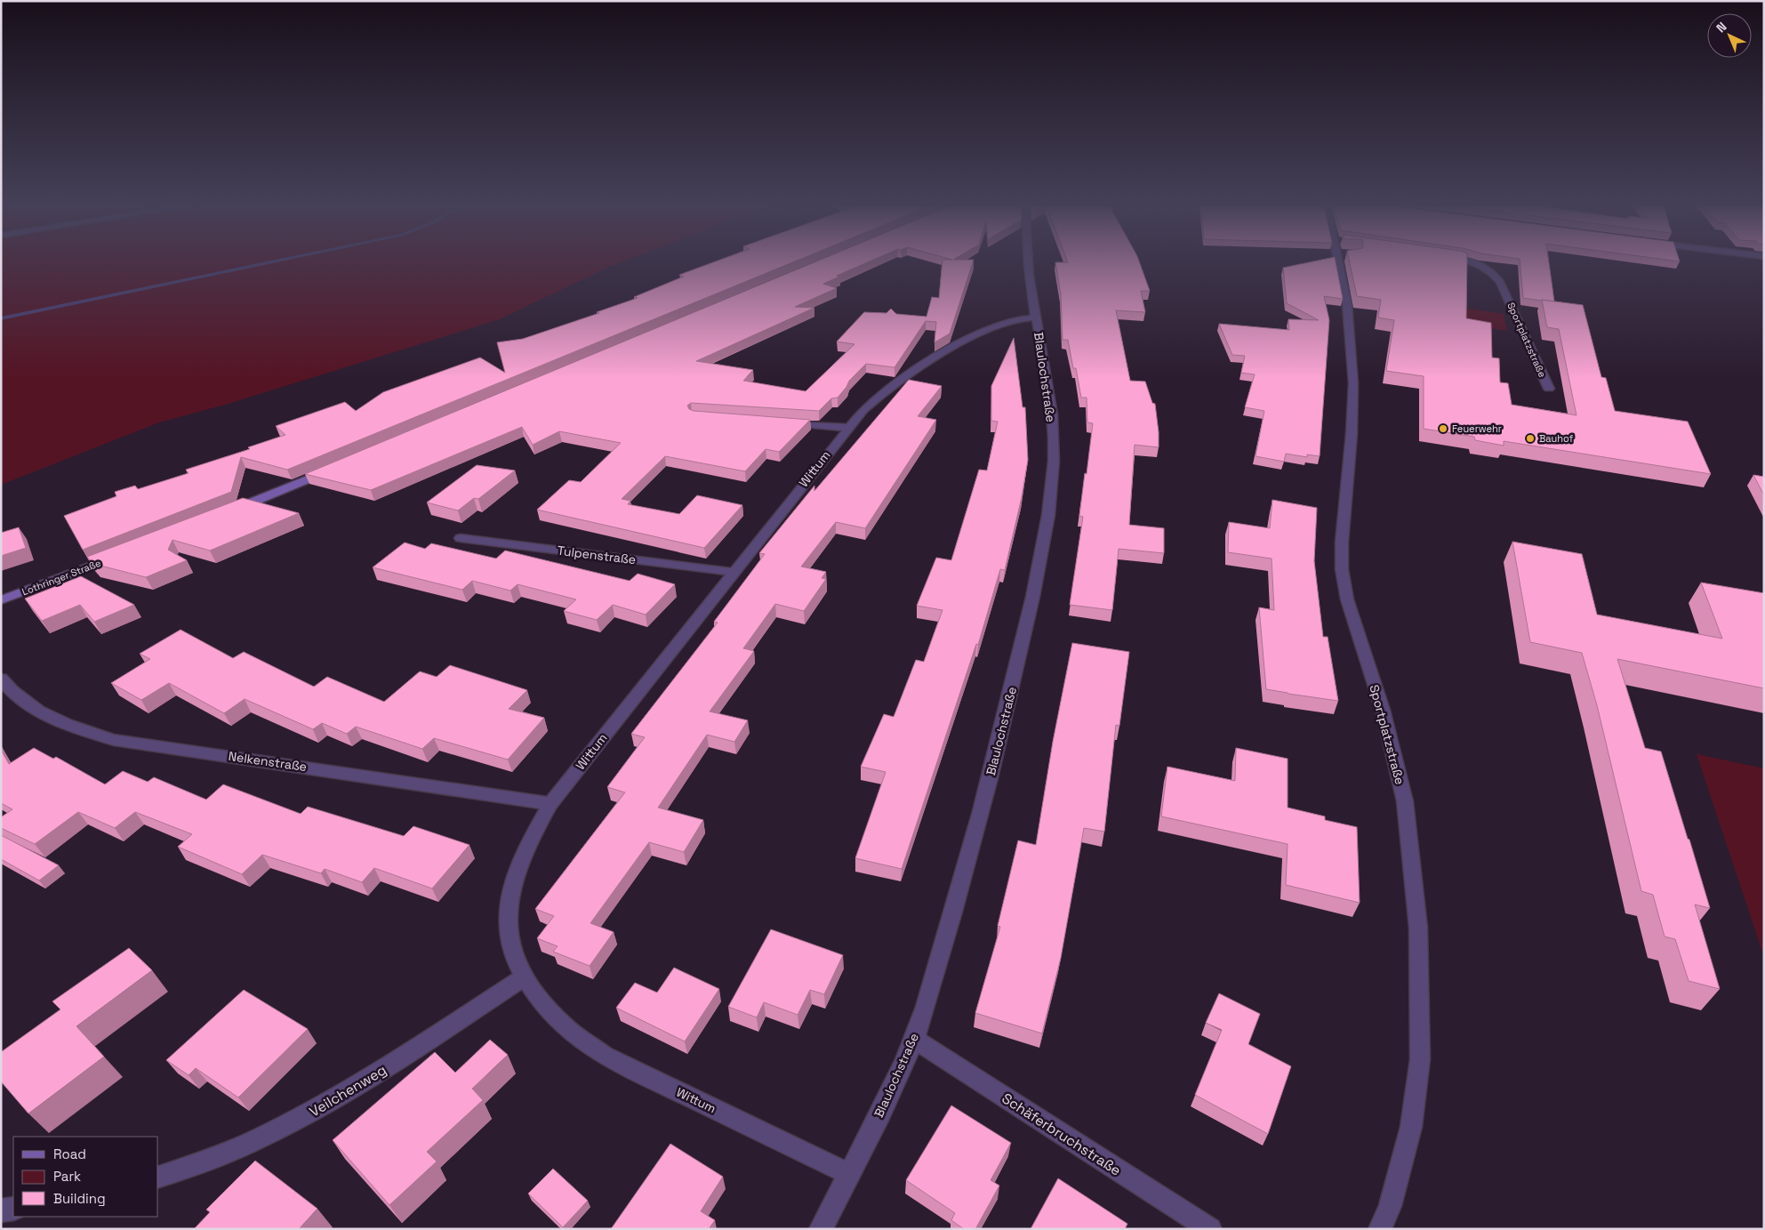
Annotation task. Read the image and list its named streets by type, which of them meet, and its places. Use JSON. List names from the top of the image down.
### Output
{
  "streets": {
    "street": [
      "Sportplatzstraße",
      "Blaulochstraße",
      "Wittum",
      "Tulpenstraße",
      "Lothringer Straße",
      "Nelkenstraße",
      "Veilchenweg",
      "Schäferbruchstraße"
    ]
  },
  "crossings": [
    ["Blaulochstraße", "Wittum"],
    ["Blaulochstraße", "Schäferbruchstraße"],
    ["Wittum", "Tulpenstraße"],
    ["Wittum", "Nelkenstraße"],
    ["Wittum", "Veilchenweg"]
  ],
  "places": ["Feuerwehr", "Bauhof"],
  "legend": ["Road", "Park", "Building"],
  "north": "top left"
}
